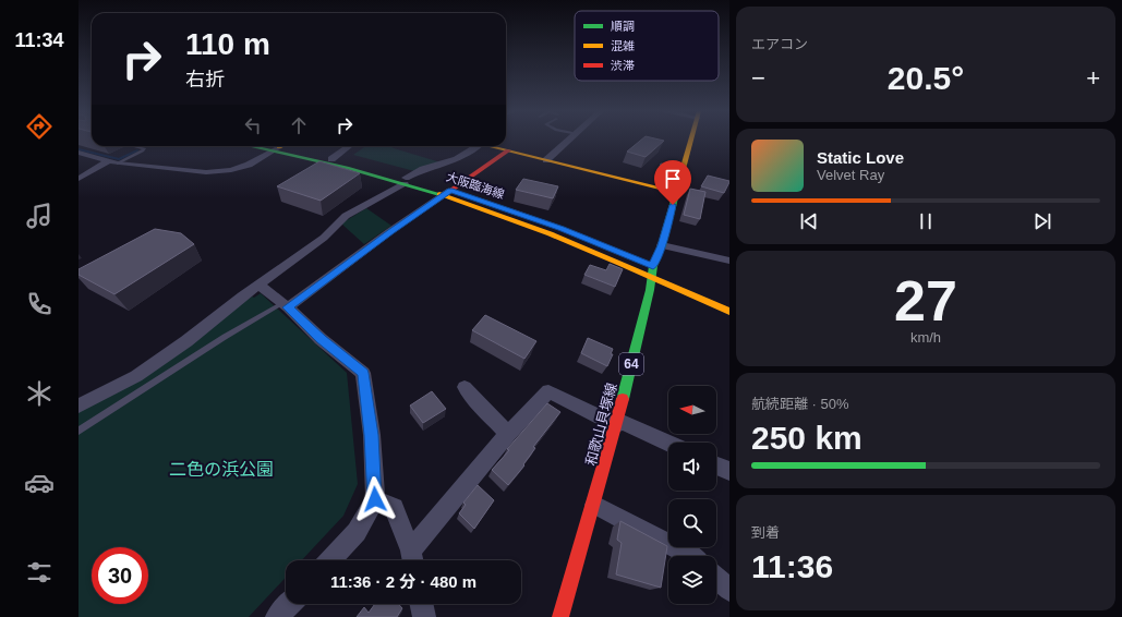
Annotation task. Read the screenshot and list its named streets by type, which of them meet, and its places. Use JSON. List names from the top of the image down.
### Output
{
  "streets": {
    "main road": ["大阪臨海線", "64", "和歌山貝塚線"]
  },
  "crossings": [
    ["大阪臨海線", "和歌山貝塚線"]
  ],
  "parks": ["二色の浜公園"],
  "legend": ["順調", "混雑", "渋滞"],
  "north": "left",
  "page": {
    "tabs": "11:34",
    "tile": [
      "エアコン",
      ["27", "km/h"],
      ["航続距離 · 50%", "250 km"],
      ["到着", "11:36"]
    ],
    "turn": ["110 m", "右折"],
    "heat": ["−", "20.5°", "+"],
    "song": ["Static Love", "Velvet Ray"],
    "limit": "30",
    "trip": "11:36 · 2 分 · 480 m"
  }
}
